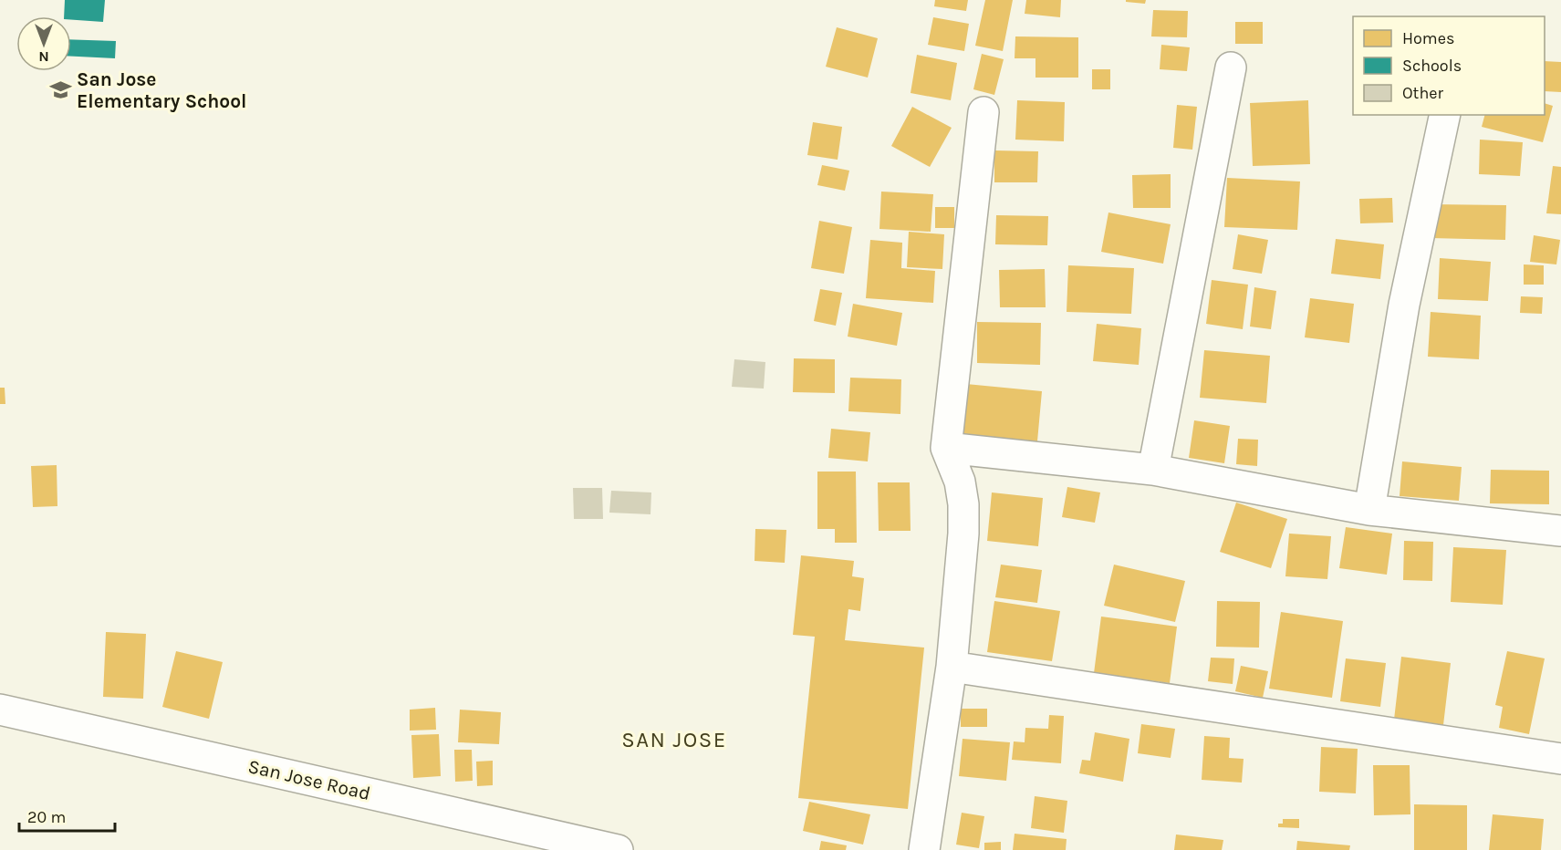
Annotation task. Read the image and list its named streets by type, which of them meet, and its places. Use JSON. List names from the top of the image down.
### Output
{
  "streets": {
    "street": ["San Jose Road"]
  },
  "districts": ["SAN JOSE"],
  "places": {
    "school or university": ["San Jose Elementary School"]
  },
  "legend": ["Homes", "Schools", "Other"],
  "scale_bar": "20 m",
  "north": "bottom"
}
